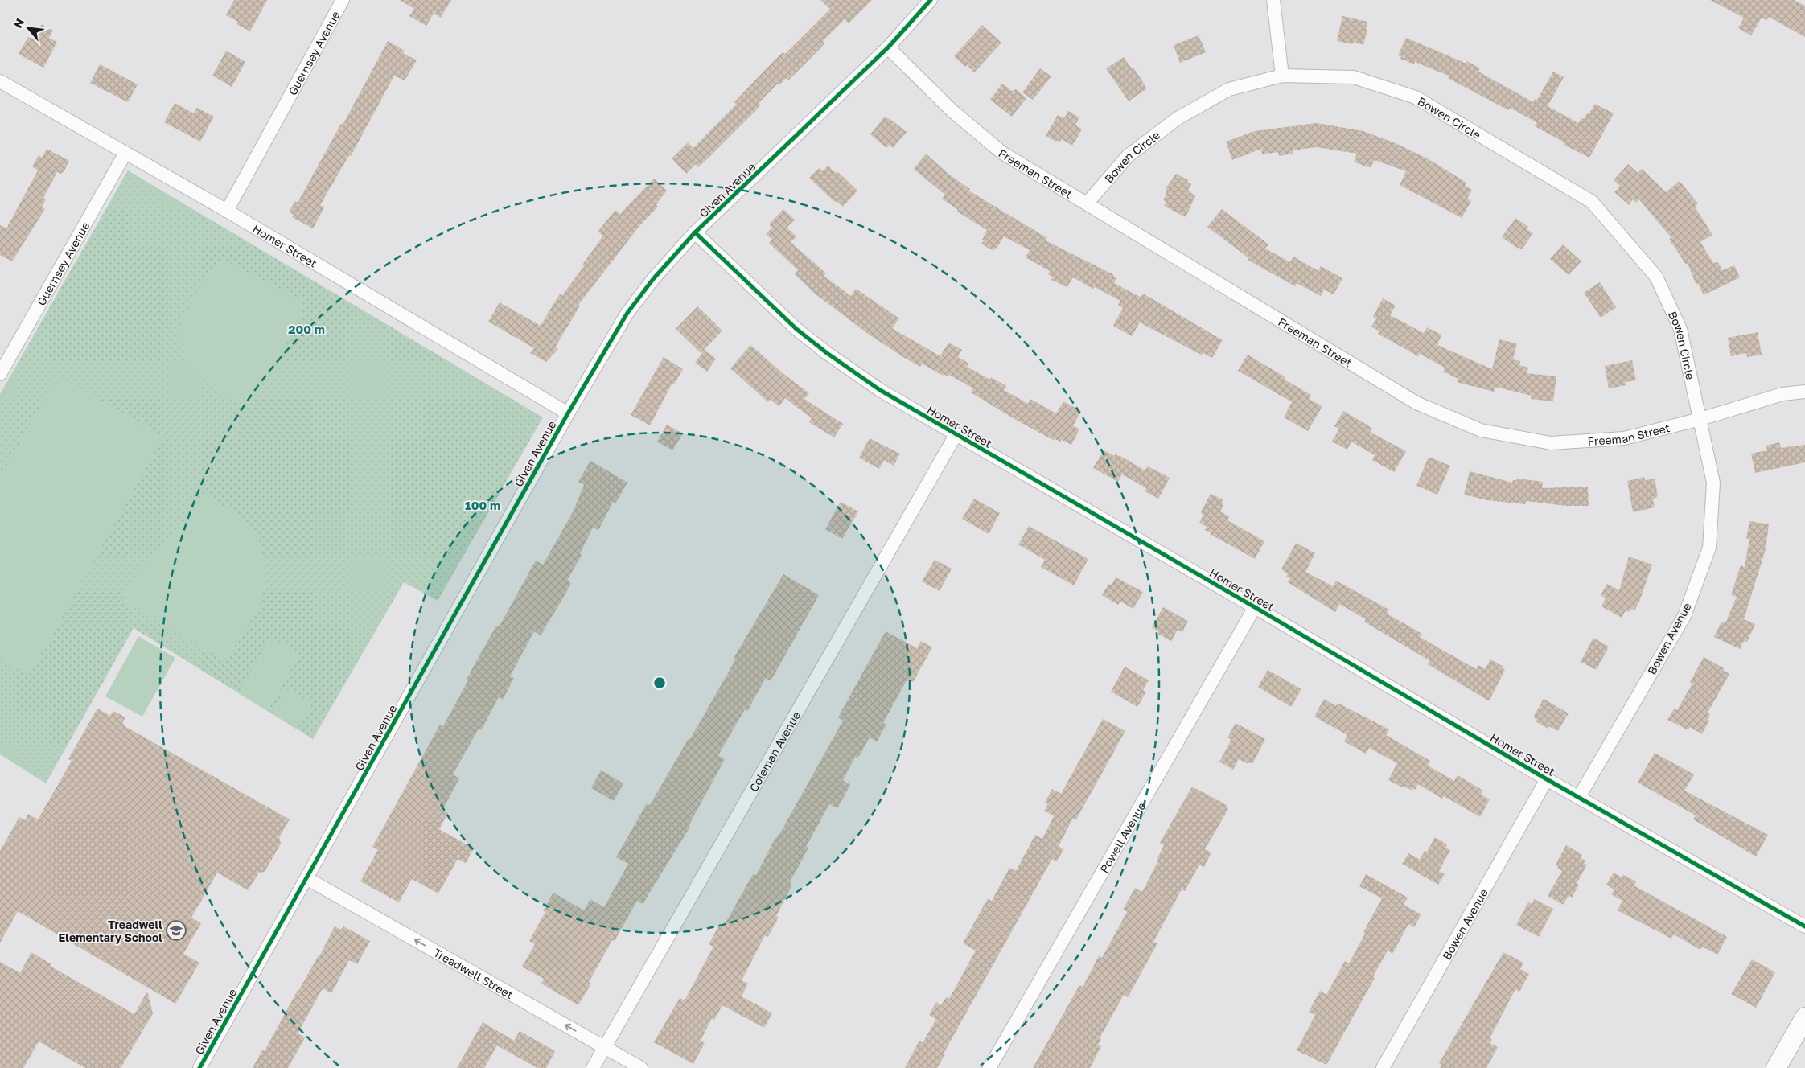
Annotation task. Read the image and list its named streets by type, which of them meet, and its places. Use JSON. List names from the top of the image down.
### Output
{
  "streets": {
    "street": [
      "Guernsey Avenue",
      "Bowen Circle",
      "Freeman Street",
      "Given Avenue",
      "Homer Street",
      "Bowen Avenue",
      "Coleman Avenue",
      "Powell Avenue",
      "Treadwell Street"
    ]
  },
  "crossings": [
    ["Guernsey Avenue", "Homer Street"],
    ["Bowen Circle", "Freeman Street"],
    ["Bowen Circle", "Bowen Avenue"],
    ["Freeman Street", "Given Avenue"],
    ["Freeman Street", "Bowen Avenue"],
    ["Given Avenue", "Homer Street"],
    ["Given Avenue", "Treadwell Street"],
    ["Homer Street", "Bowen Avenue"],
    ["Homer Street", "Coleman Avenue"],
    ["Homer Street", "Powell Avenue"],
    ["Coleman Avenue", "Treadwell Street"]
  ],
  "one_way": ["Treadwell Street"],
  "places": {
    "school or university": ["Treadwell Elementary School"]
  },
  "north": "top left",
  "rings": ["200 m", "100 m"]
}
